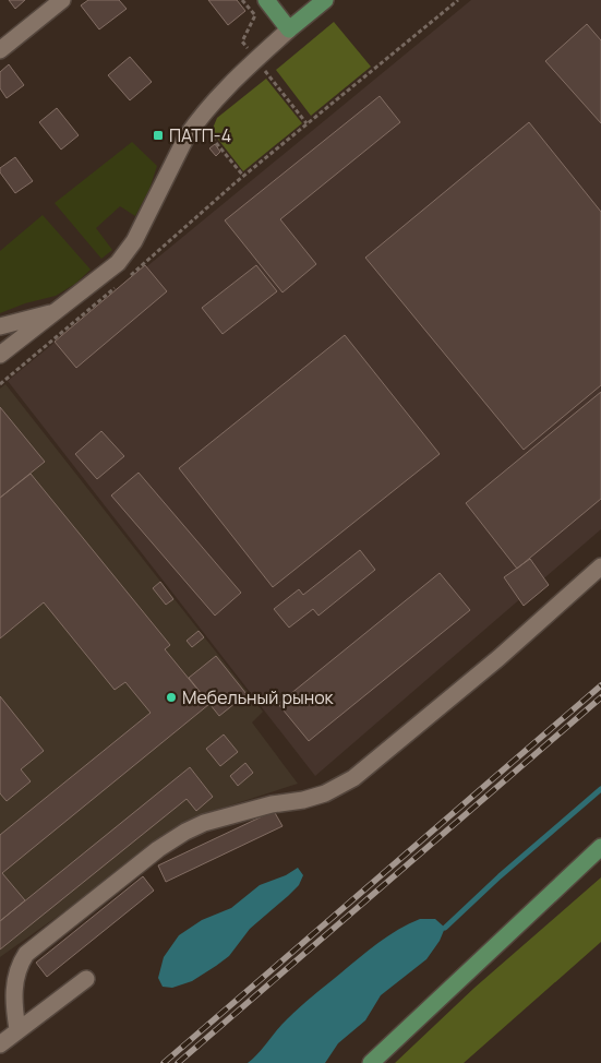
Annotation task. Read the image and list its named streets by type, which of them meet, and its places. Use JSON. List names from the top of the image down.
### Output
{
  "places": {
    "transit": ["ПАТП-4"],
    "other": ["Мебельный рынок"]
  }
}
